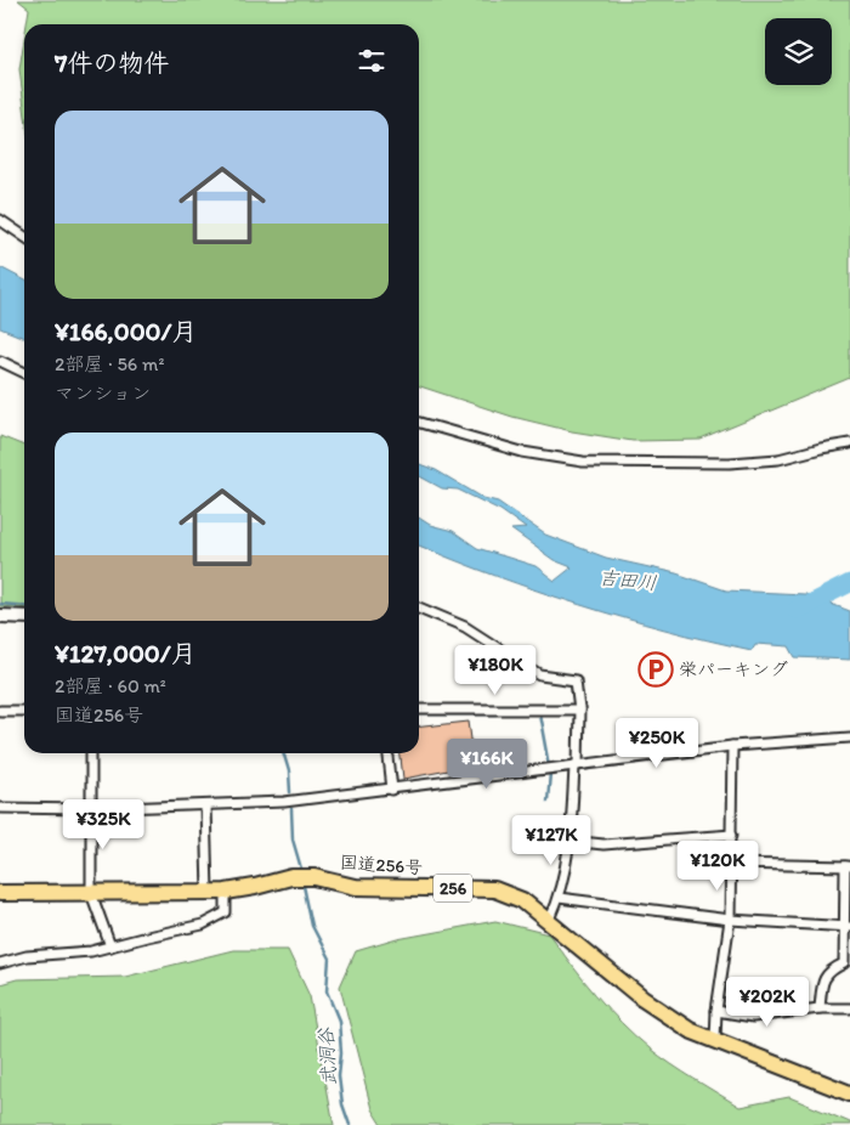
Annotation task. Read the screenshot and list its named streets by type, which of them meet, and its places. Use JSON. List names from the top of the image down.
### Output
{
  "streets": {
    "highway": ["国道256号", "256"]
  },
  "water": ["吉田川", "武洞谷"],
  "places": {
    "parking": ["栄パーキング"]
  },
  "page": {
    "heading": "7件の物件",
    "list": [
      {
        "name": "¥166,000/月",
        "note": "2部屋 · 56 m² · マンション"
      },
      {
        "name": "¥127,000/月",
        "note": "2部屋 · 60 m² · 国道256号"
      }
    ],
    "price": [
      "¥180K",
      "¥250K",
      "¥166K",
      "¥325K",
      "¥127K",
      "¥120K",
      "¥202K"
    ]
  }
}
